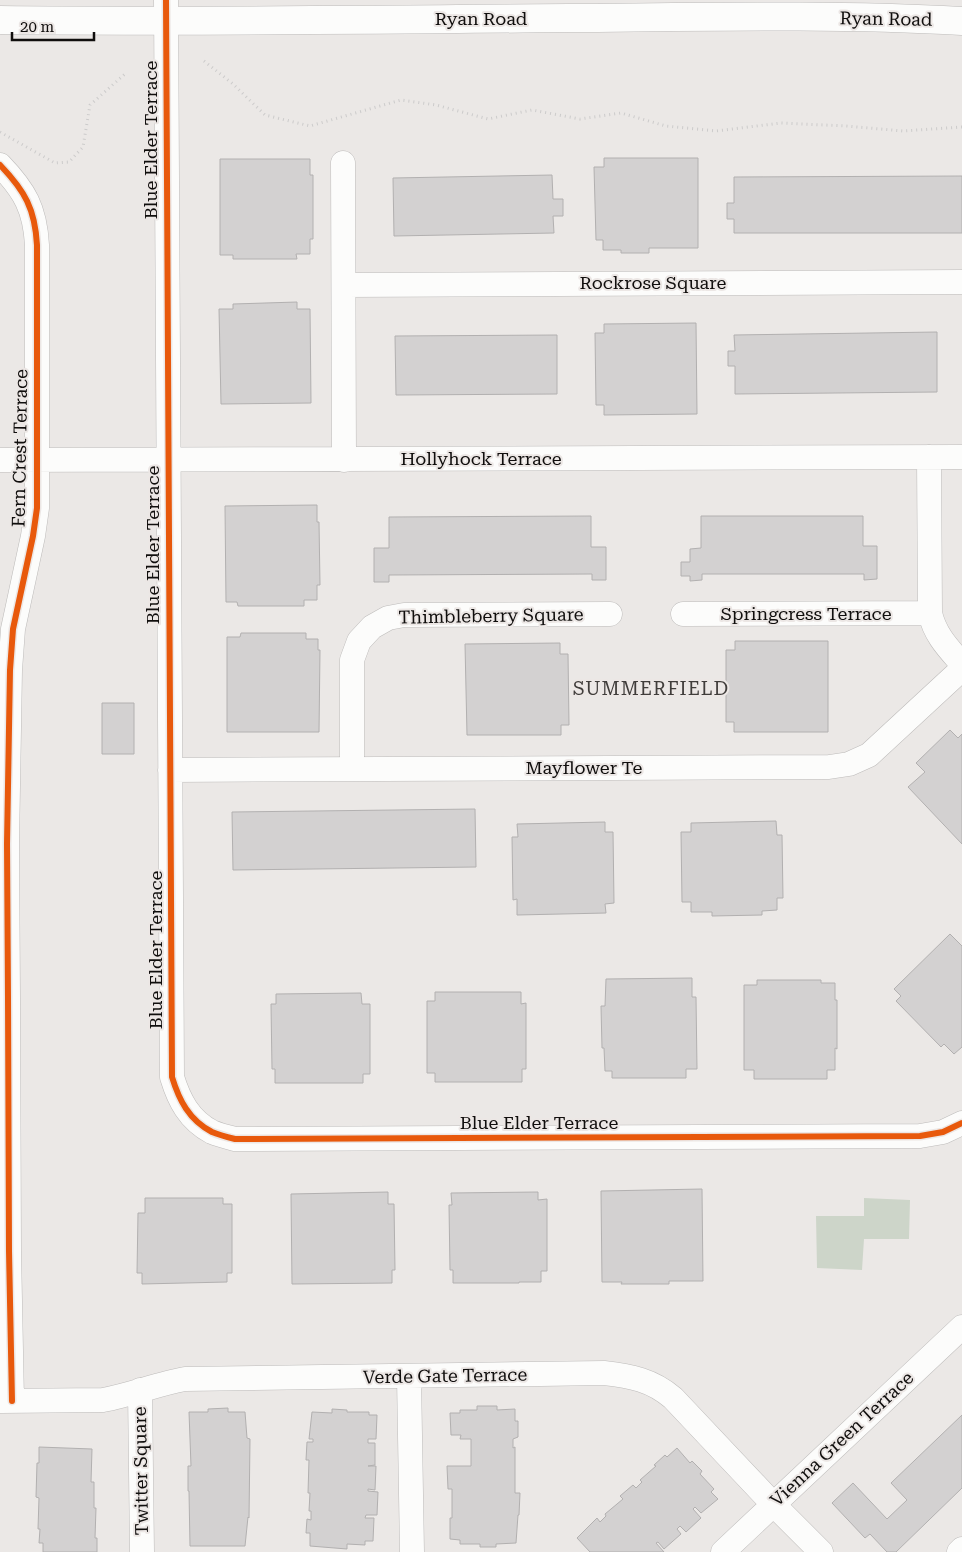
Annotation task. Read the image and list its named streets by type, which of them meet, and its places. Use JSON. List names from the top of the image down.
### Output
{
  "streets": {
    "main road": ["Ryan Road"],
    "street": [
      "Blue Elder Terrace",
      "Rockrose Square",
      "Fern Crest Terrace",
      "Hollyhock Terrace",
      "Springcress Terrace",
      "Thimbleberry Square",
      "Mayflower Te",
      "Verde Gate Terrace",
      "Vienna Green Terrace",
      "Twitter Square"
    ]
  },
  "crossings": [
    ["Ryan Road", "Blue Elder Terrace"],
    ["Blue Elder Terrace", "Hollyhock Terrace"],
    ["Blue Elder Terrace", "Mayflower Te"],
    ["Fern Crest Terrace", "Hollyhock Terrace"],
    ["Fern Crest Terrace", "Verde Gate Terrace"],
    ["Thimbleberry Square", "Mayflower Te"],
    ["Verde Gate Terrace", "Vienna Green Terrace"],
    ["Verde Gate Terrace", "Twitter Square"]
  ],
  "districts": ["SUMMERFIELD"],
  "scale_bar": "20 m"
}
